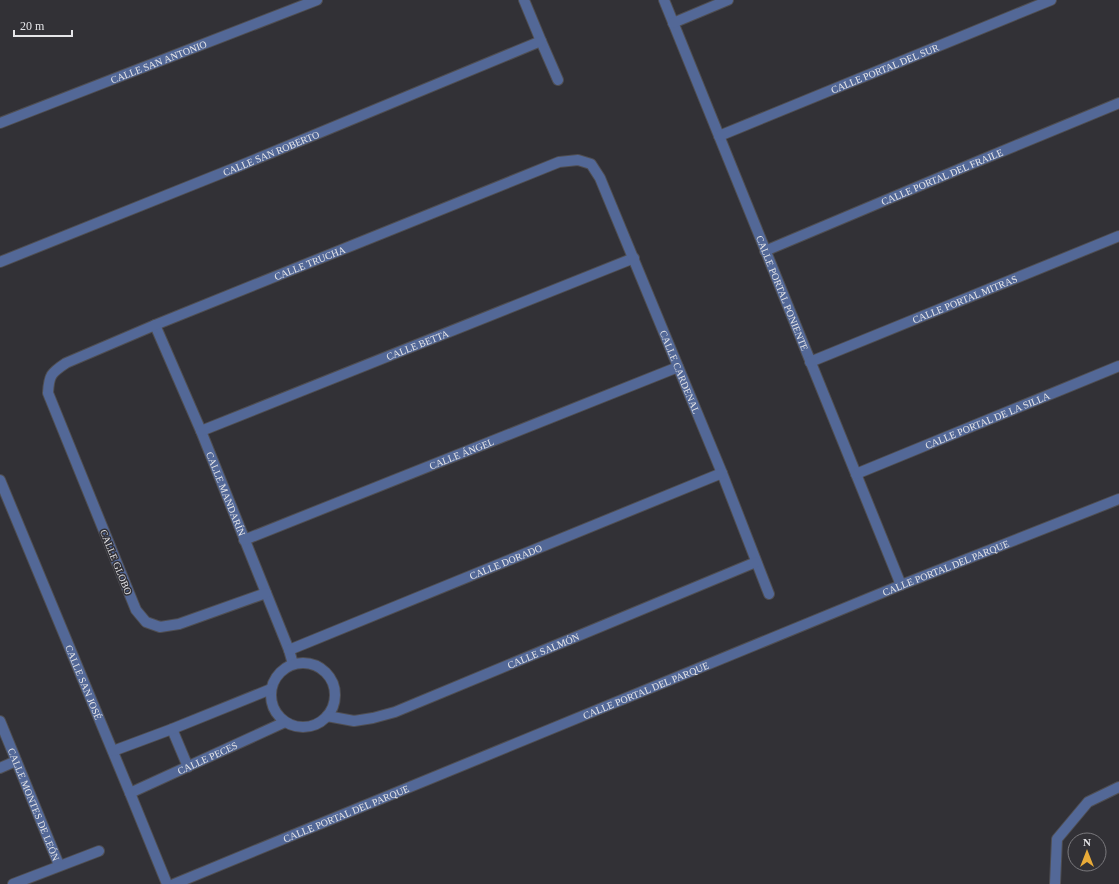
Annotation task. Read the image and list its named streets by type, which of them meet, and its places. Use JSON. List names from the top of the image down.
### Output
{
  "streets": {
    "street": [
      "CALLE SAN ANTONIO",
      "CALLE PORTAL DEL SUR",
      "CALLE SAN ROBERTO",
      "CALLE PORTAL DEL FRAILE",
      "CALLE TRUCHA",
      "CALLE PORTAL PONIENTE",
      "CALLE PORTAL MITRAS",
      "CALLE BETTA",
      "CALLE CARDENAL",
      "CALLE PORTAL DE LA SILLA",
      "CALLE ÁNGEL",
      "CALLE MANDARÍN",
      "CALLE GLOBO",
      "CALLE DORADO",
      "CALLE PORTAL DEL PARQUE",
      "CALLE SALMÓN",
      "CALLE SAN JOSÉ",
      "CALLE PECES",
      "CALLE MONTES DE LEÓN"
    ]
  },
  "crossings": [
    ["CALLE PORTAL DEL SUR", "CALLE PORTAL PONIENTE"],
    ["CALLE PORTAL DEL FRAILE", "CALLE PORTAL PONIENTE"],
    ["CALLE TRUCHA", "CALLE CARDENAL"],
    ["CALLE TRUCHA", "CALLE MANDARÍN"],
    ["CALLE TRUCHA", "CALLE GLOBO"],
    ["CALLE PORTAL PONIENTE", "CALLE PORTAL MITRAS"],
    ["CALLE PORTAL PONIENTE", "CALLE PORTAL DE LA SILLA"],
    ["CALLE PORTAL PONIENTE", "CALLE PORTAL DEL PARQUE"],
    ["CALLE BETTA", "CALLE CARDENAL"],
    ["CALLE BETTA", "CALLE MANDARÍN"],
    ["CALLE CARDENAL", "CALLE ÁNGEL"],
    ["CALLE CARDENAL", "CALLE DORADO"],
    ["CALLE CARDENAL", "CALLE SALMÓN"],
    ["CALLE ÁNGEL", "CALLE MANDARÍN"],
    ["CALLE MANDARÍN", "CALLE GLOBO"],
    ["CALLE MANDARÍN", "CALLE DORADO"],
    ["CALLE MANDARÍN", "CALLE SALMÓN"],
    ["CALLE MANDARÍN", "CALLE PECES"],
    ["CALLE SALMÓN", "CALLE PECES"],
    ["CALLE SAN JOSÉ", "CALLE PECES"]
  ],
  "scale_bar": "20 m",
  "north": "top"
}
